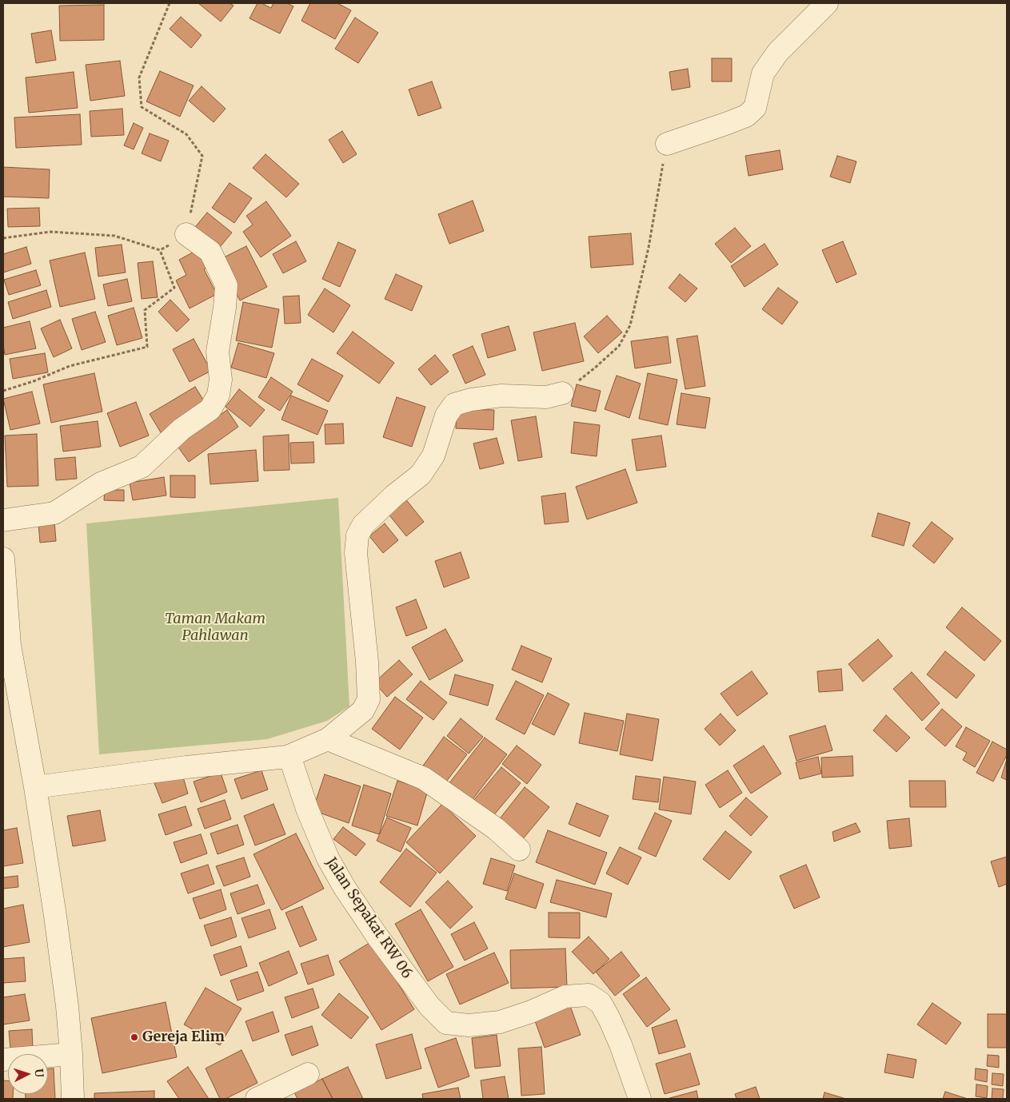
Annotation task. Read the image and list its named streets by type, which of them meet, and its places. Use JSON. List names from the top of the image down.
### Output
{
  "streets": {
    "street": ["Jalan Sepakat RW 06"]
  },
  "parks": ["Taman Makam Pahlawan"],
  "places": ["Gereja Elim"],
  "north": "right"
}
